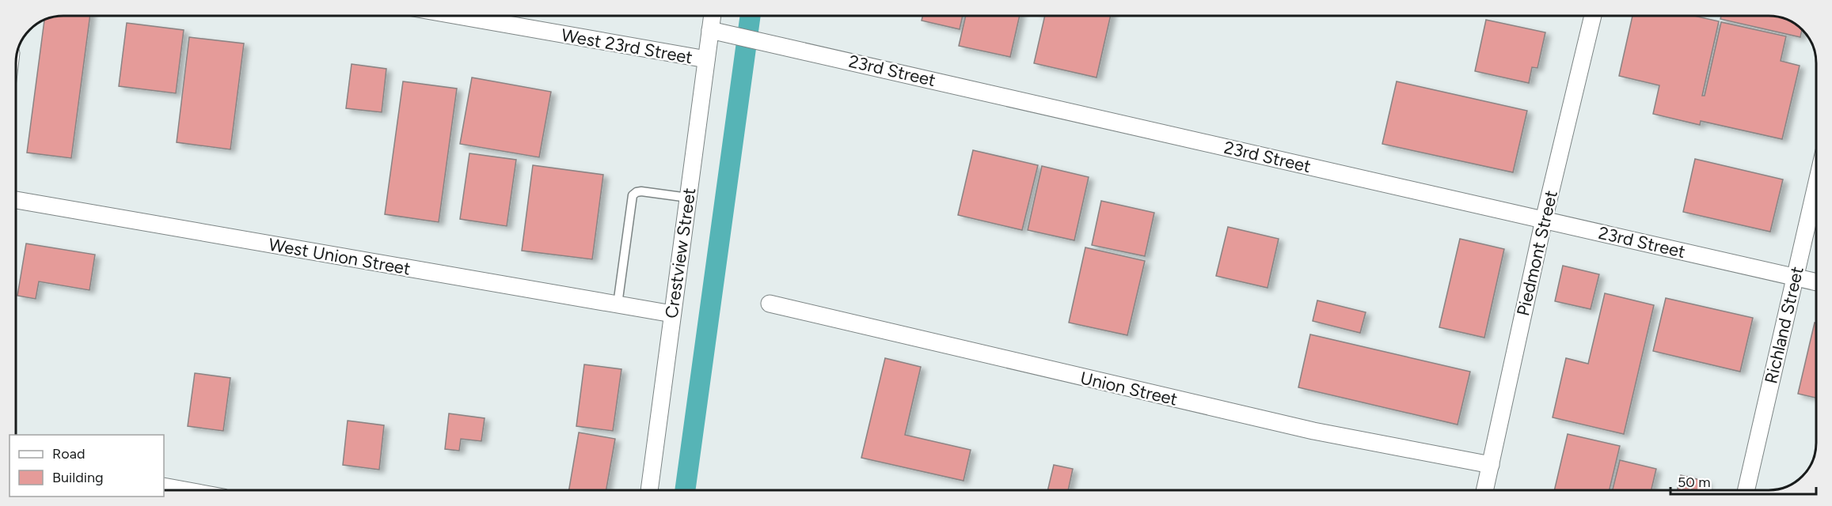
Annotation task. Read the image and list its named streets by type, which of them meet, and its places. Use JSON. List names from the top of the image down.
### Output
{
  "streets": {
    "street": [
      "West 23rd Street",
      "23rd Street",
      "Crestview Street",
      "Piedmont Street",
      "West Union Street",
      "Richland Street",
      "Union Street"
    ]
  },
  "crossings": [
    ["West 23rd Street", "Crestview Street"],
    ["23rd Street", "Crestview Street"],
    ["23rd Street", "Piedmont Street"],
    ["23rd Street", "Richland Street"],
    ["Crestview Street", "West Union Street"],
    ["Piedmont Street", "Union Street"]
  ],
  "legend": ["Road", "Building"],
  "scale_bar": "50 m"
}
